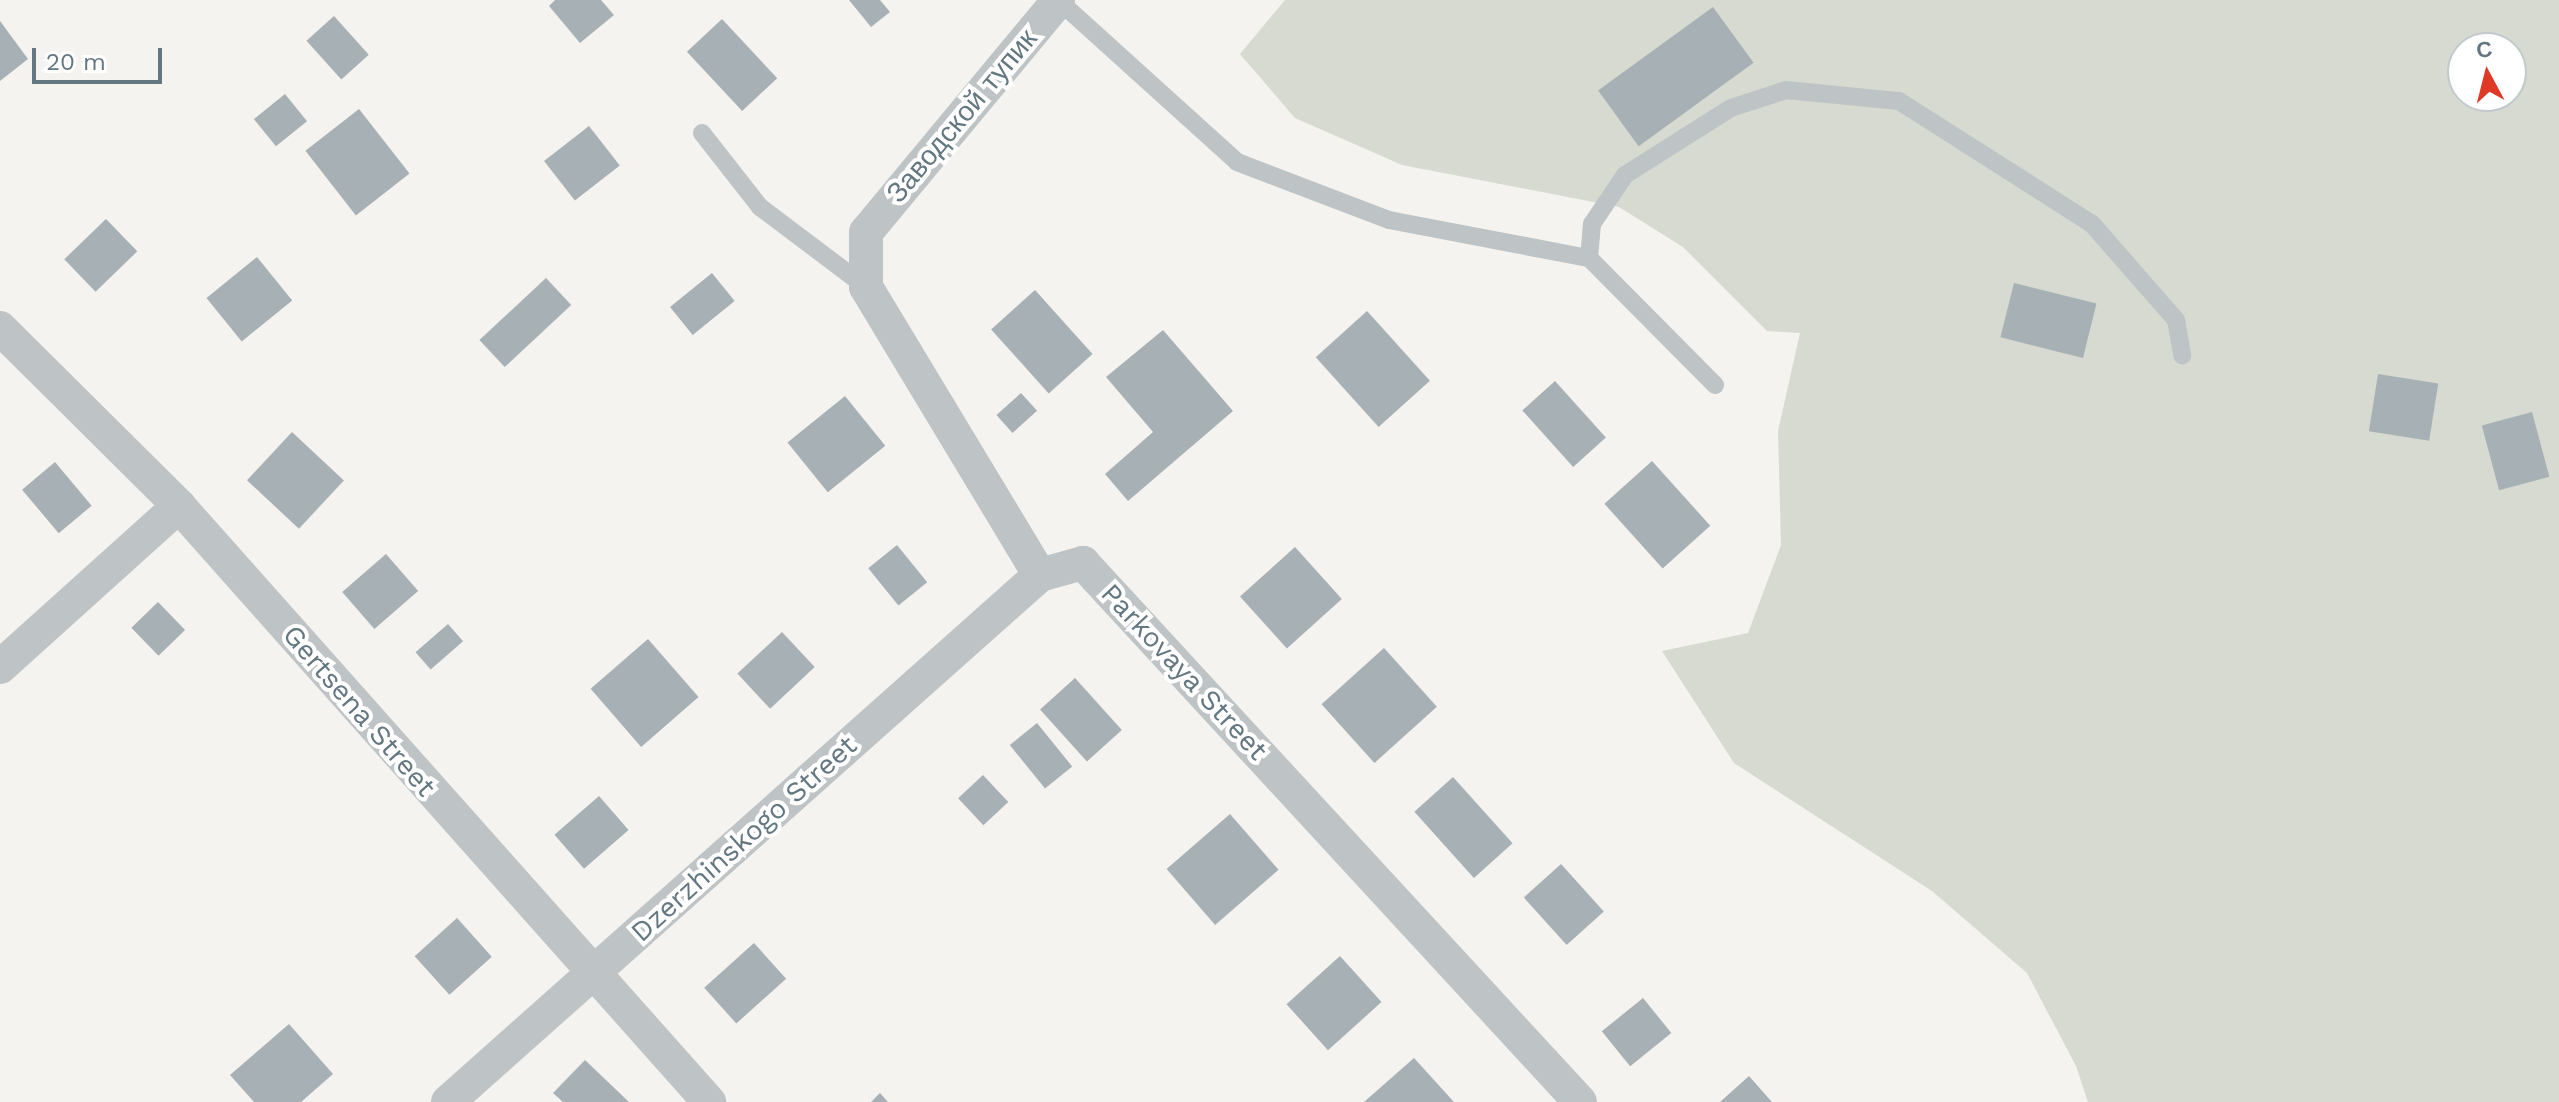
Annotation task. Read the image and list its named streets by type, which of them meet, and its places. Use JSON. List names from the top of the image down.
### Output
{
  "streets": {
    "street": [
      "Заводской тупик",
      "Parkovaya Street",
      "Gertsena Street",
      "Dzerzhinskogo Street"
    ]
  },
  "crossings": [
    ["Parkovaya Street", "Dzerzhinskogo Street"],
    ["Gertsena Street", "Dzerzhinskogo Street"]
  ],
  "scale_bar": "20 m",
  "north": "top"
}
